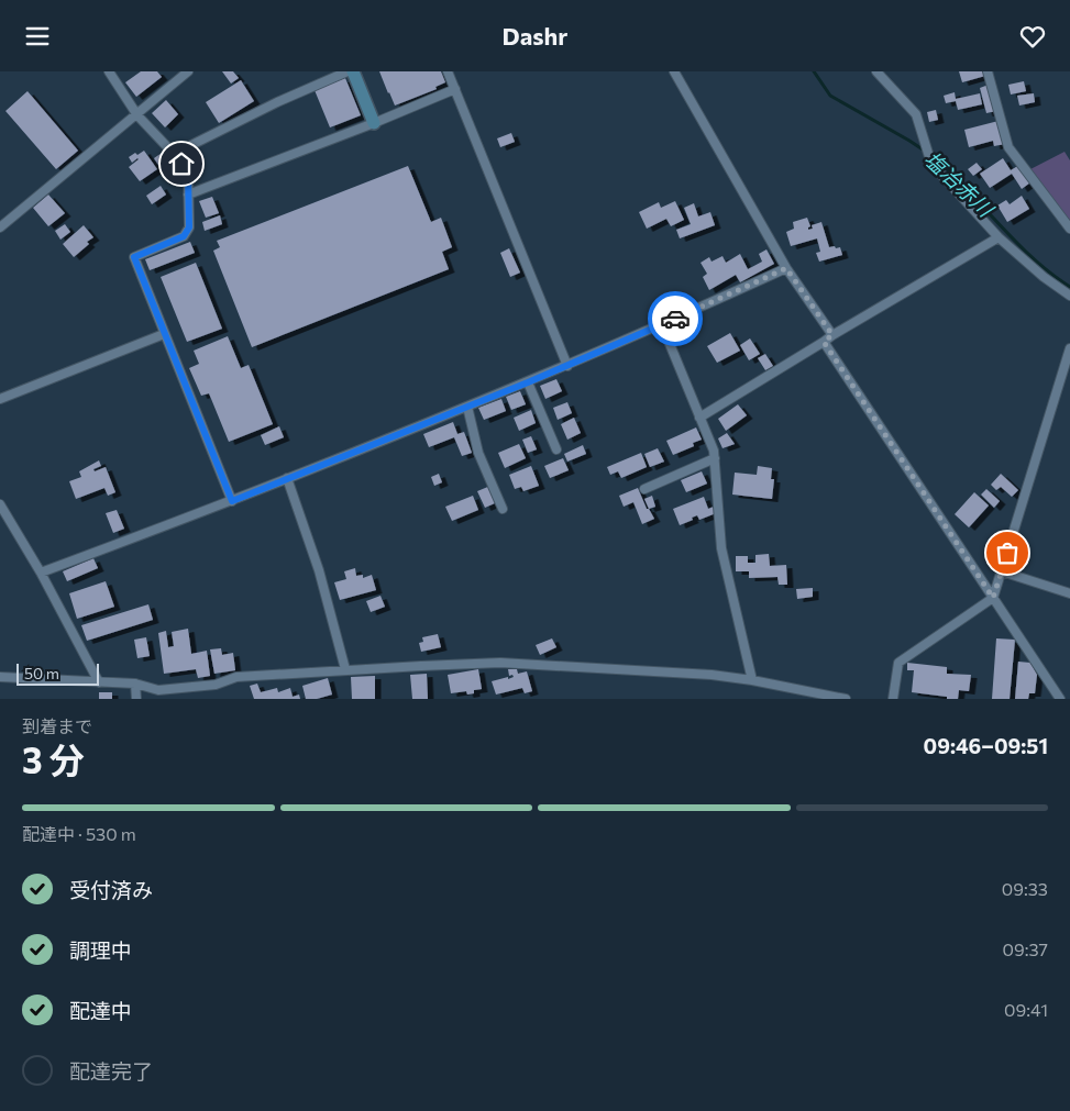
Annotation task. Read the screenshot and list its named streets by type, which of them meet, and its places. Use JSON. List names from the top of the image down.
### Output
{
  "water": ["塩冶赤川"],
  "scale_bar": "50 m",
  "page": {
    "header": "Dashr",
    "scale": "50 m",
    "heading": ["3 分", "到着まで", "09:46–09:51"],
    "bar": "配達中 · 530 m",
    "list": [
      ["受付済み", "09:33"],
      ["調理中", "09:37"],
      ["配達中", "09:41"],
      "配達完了"
    ]
  }
}
